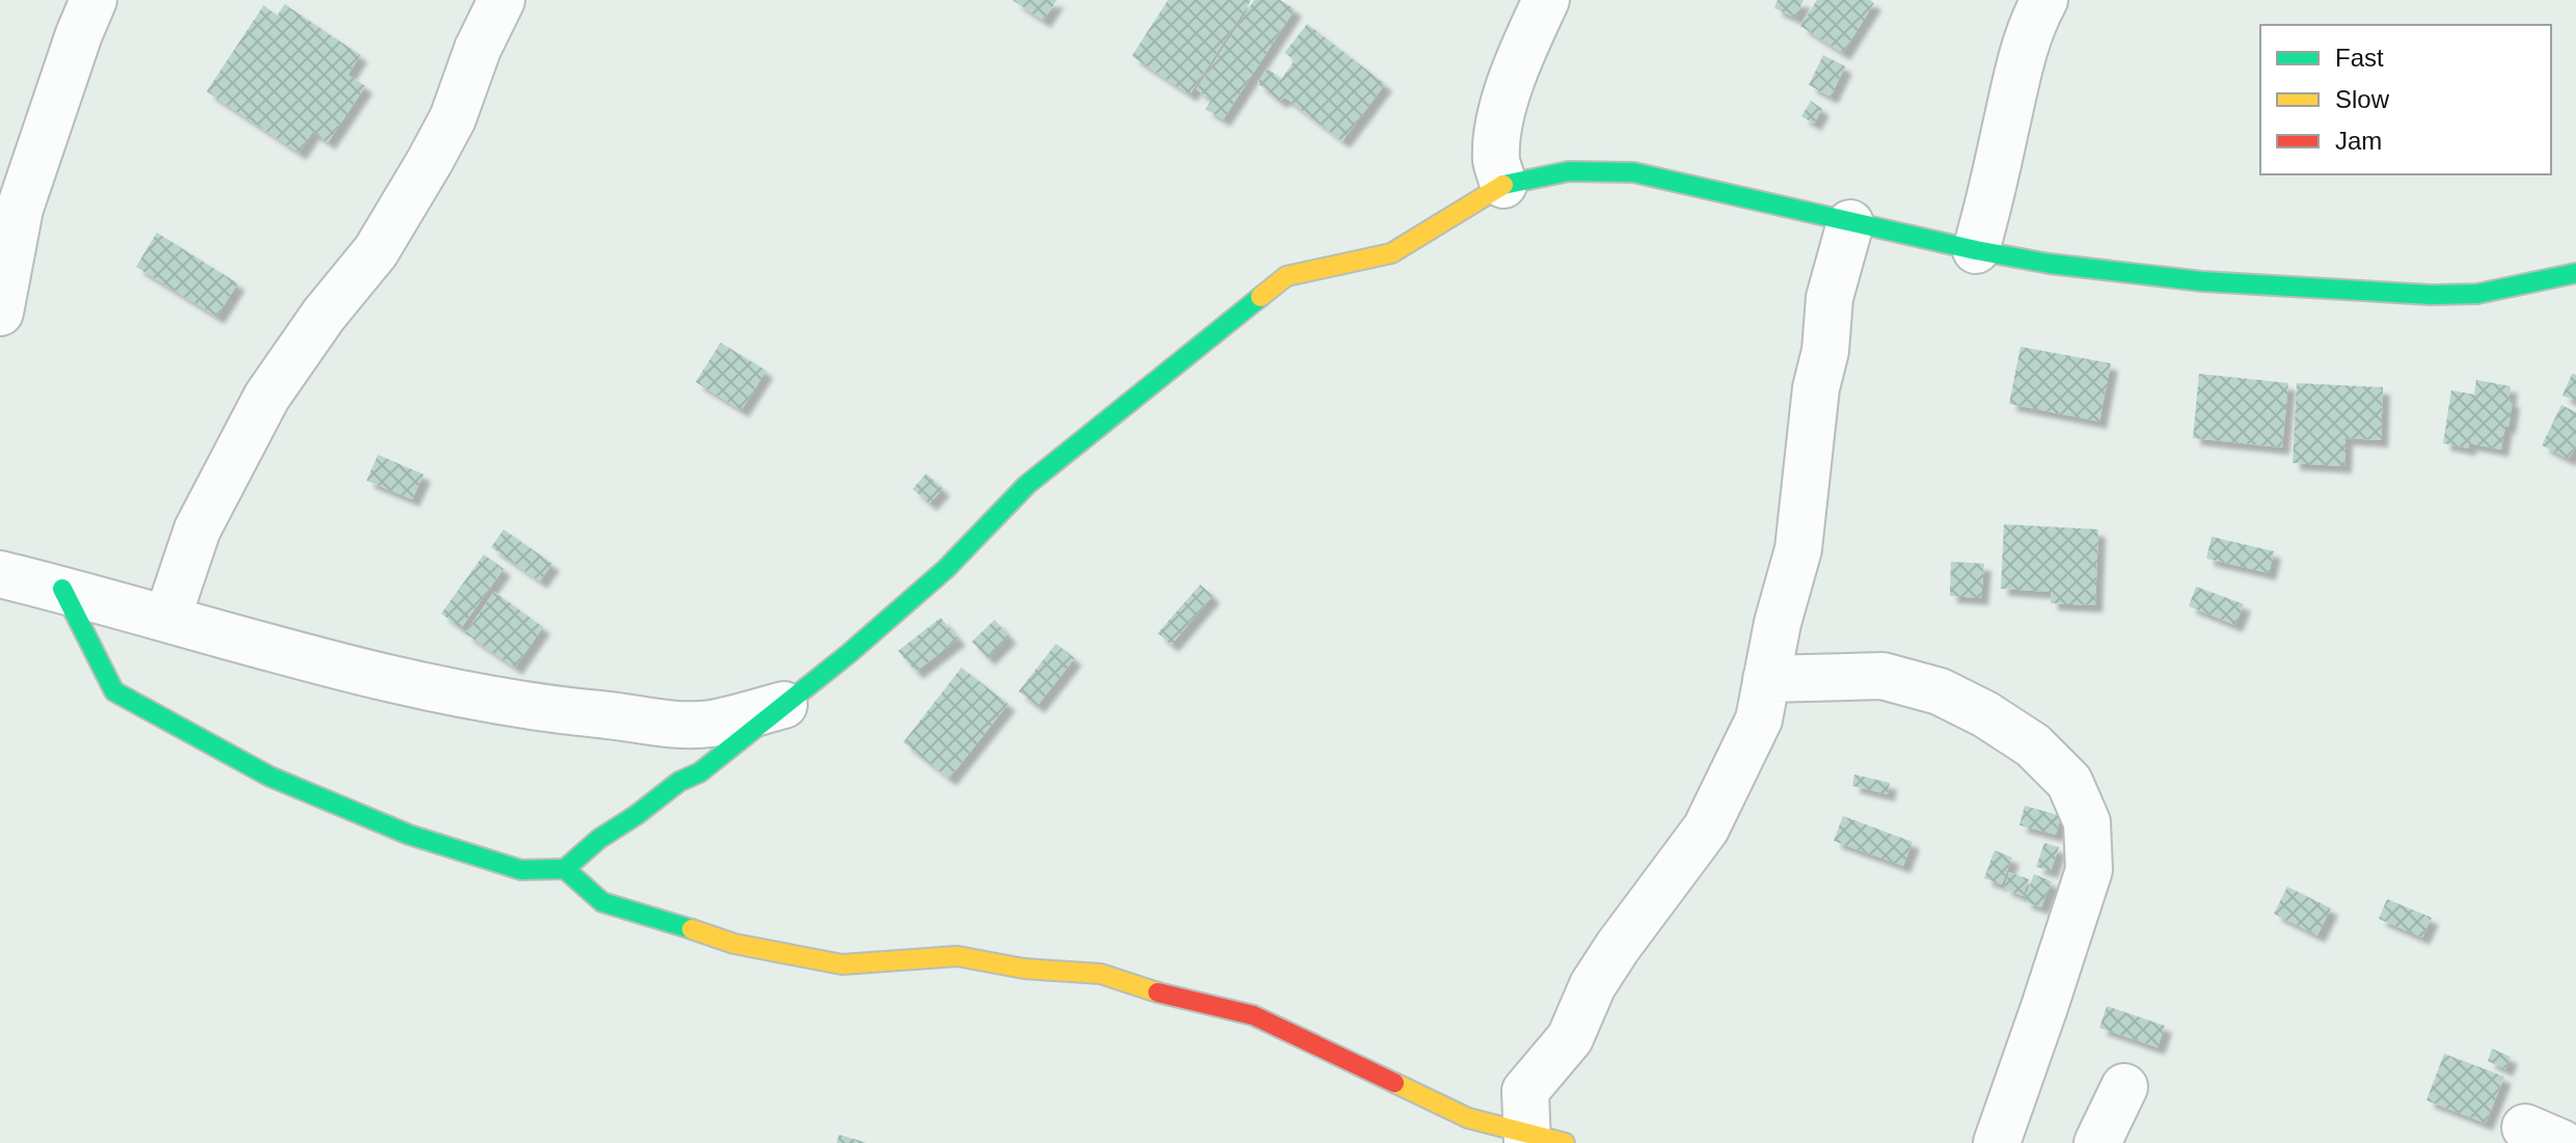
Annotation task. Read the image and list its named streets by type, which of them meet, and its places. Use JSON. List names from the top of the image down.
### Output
{
  "legend": ["Fast", "Slow", "Jam"]
}
